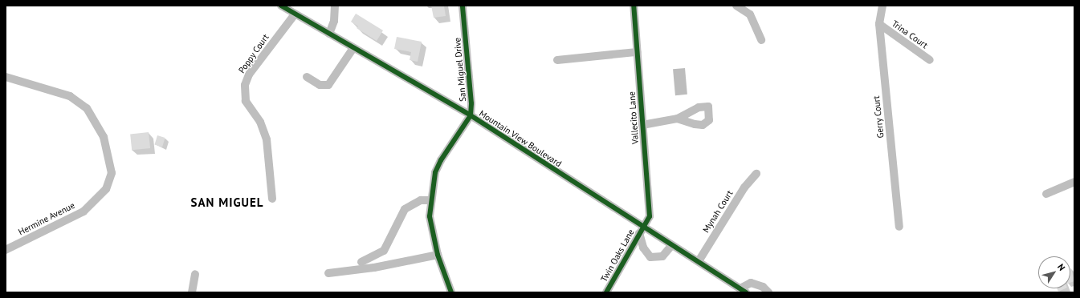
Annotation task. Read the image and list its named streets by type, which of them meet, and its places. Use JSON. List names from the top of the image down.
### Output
{
  "streets": {
    "street": [
      "Trina Court",
      "Poppy Court",
      "San Miguel Drive",
      "Gerry Court",
      "Vallecito Lane",
      "Mountain View Boulevard",
      "Mynah Court",
      "Hermine Avenue",
      "Twin Oaks Lane"
    ]
  },
  "crossings": [
    ["Trina Court", "Gerry Court"],
    ["Poppy Court", "Mountain View Boulevard"],
    ["San Miguel Drive", "Mountain View Boulevard"],
    ["Vallecito Lane", "Mountain View Boulevard"],
    ["Vallecito Lane", "Twin Oaks Lane"],
    ["Mountain View Boulevard", "Mynah Court"],
    ["Mountain View Boulevard", "Twin Oaks Lane"]
  ],
  "districts": ["SAN MIGUEL"],
  "north": "top right"
}
